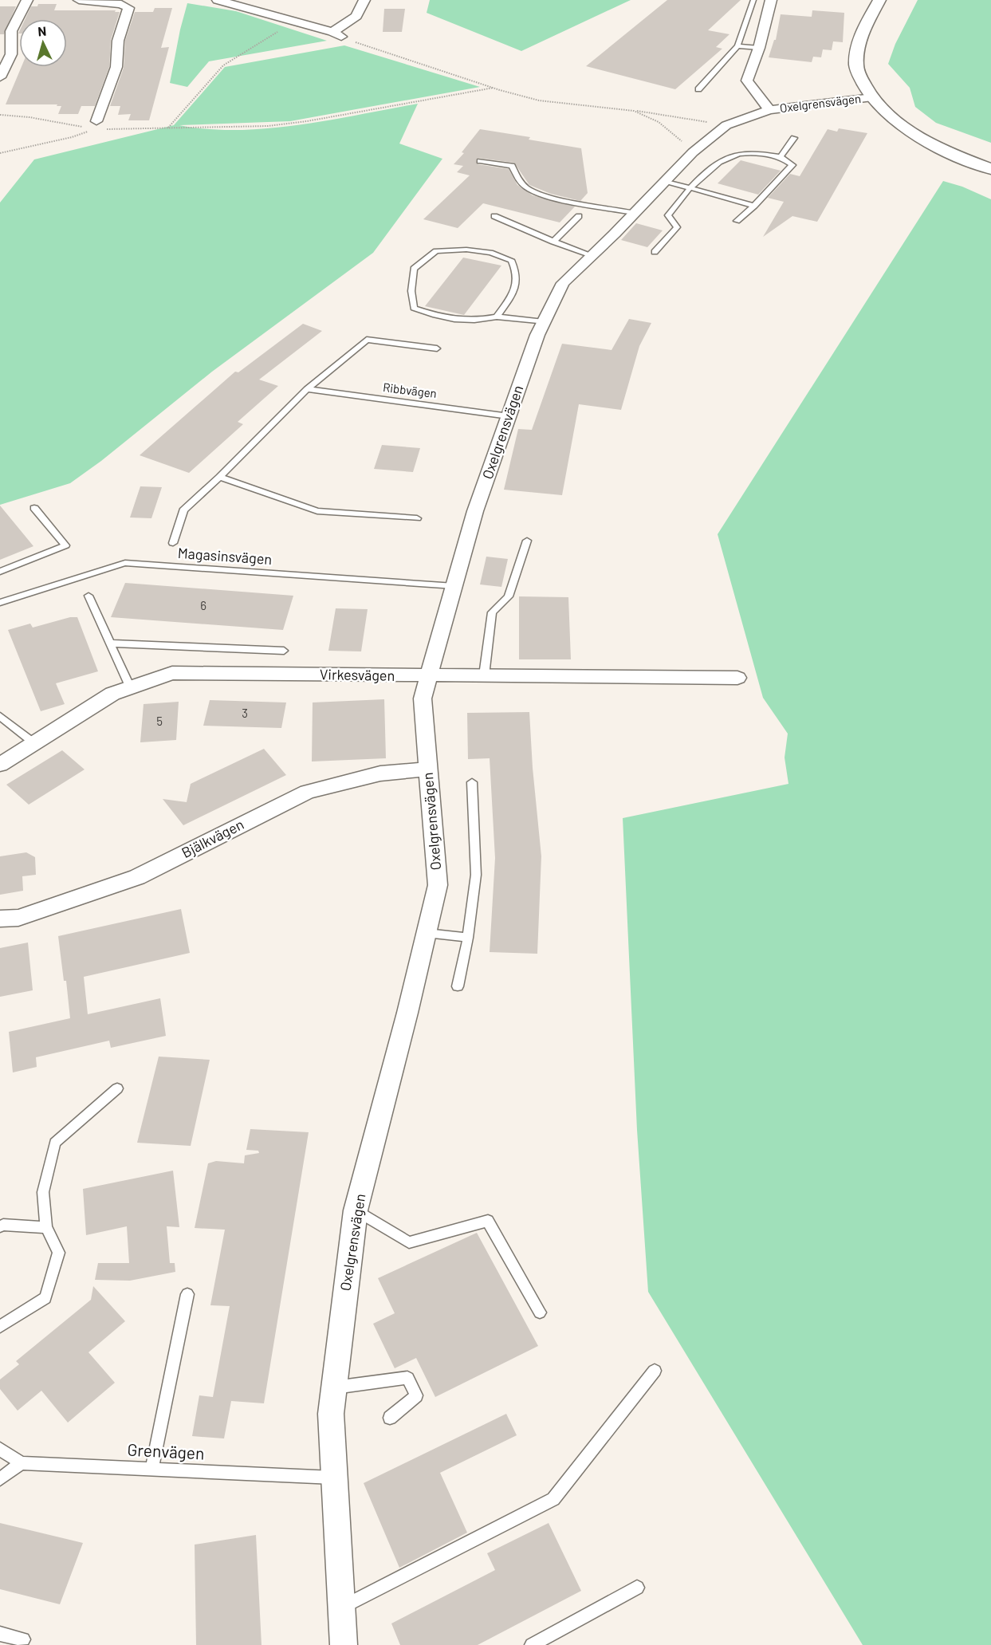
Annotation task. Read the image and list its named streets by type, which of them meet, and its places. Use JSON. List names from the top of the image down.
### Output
{
  "streets": {
    "street": ["Oxelgrensvägen", "Virkesvägen", "Bjälkvägen"],
    "lane": ["Ribbvägen", "Magasinsvägen", "Grenvägen"]
  },
  "crossings": [
    ["Oxelgrensvägen", "Ribbvägen"],
    ["Oxelgrensvägen", "Magasinsvägen"],
    ["Oxelgrensvägen", "Virkesvägen"],
    ["Oxelgrensvägen", "Bjälkvägen"],
    ["Oxelgrensvägen", "Grenvägen"]
  ],
  "house_numbers": ["6", "3", "5"],
  "north": "top"
}
